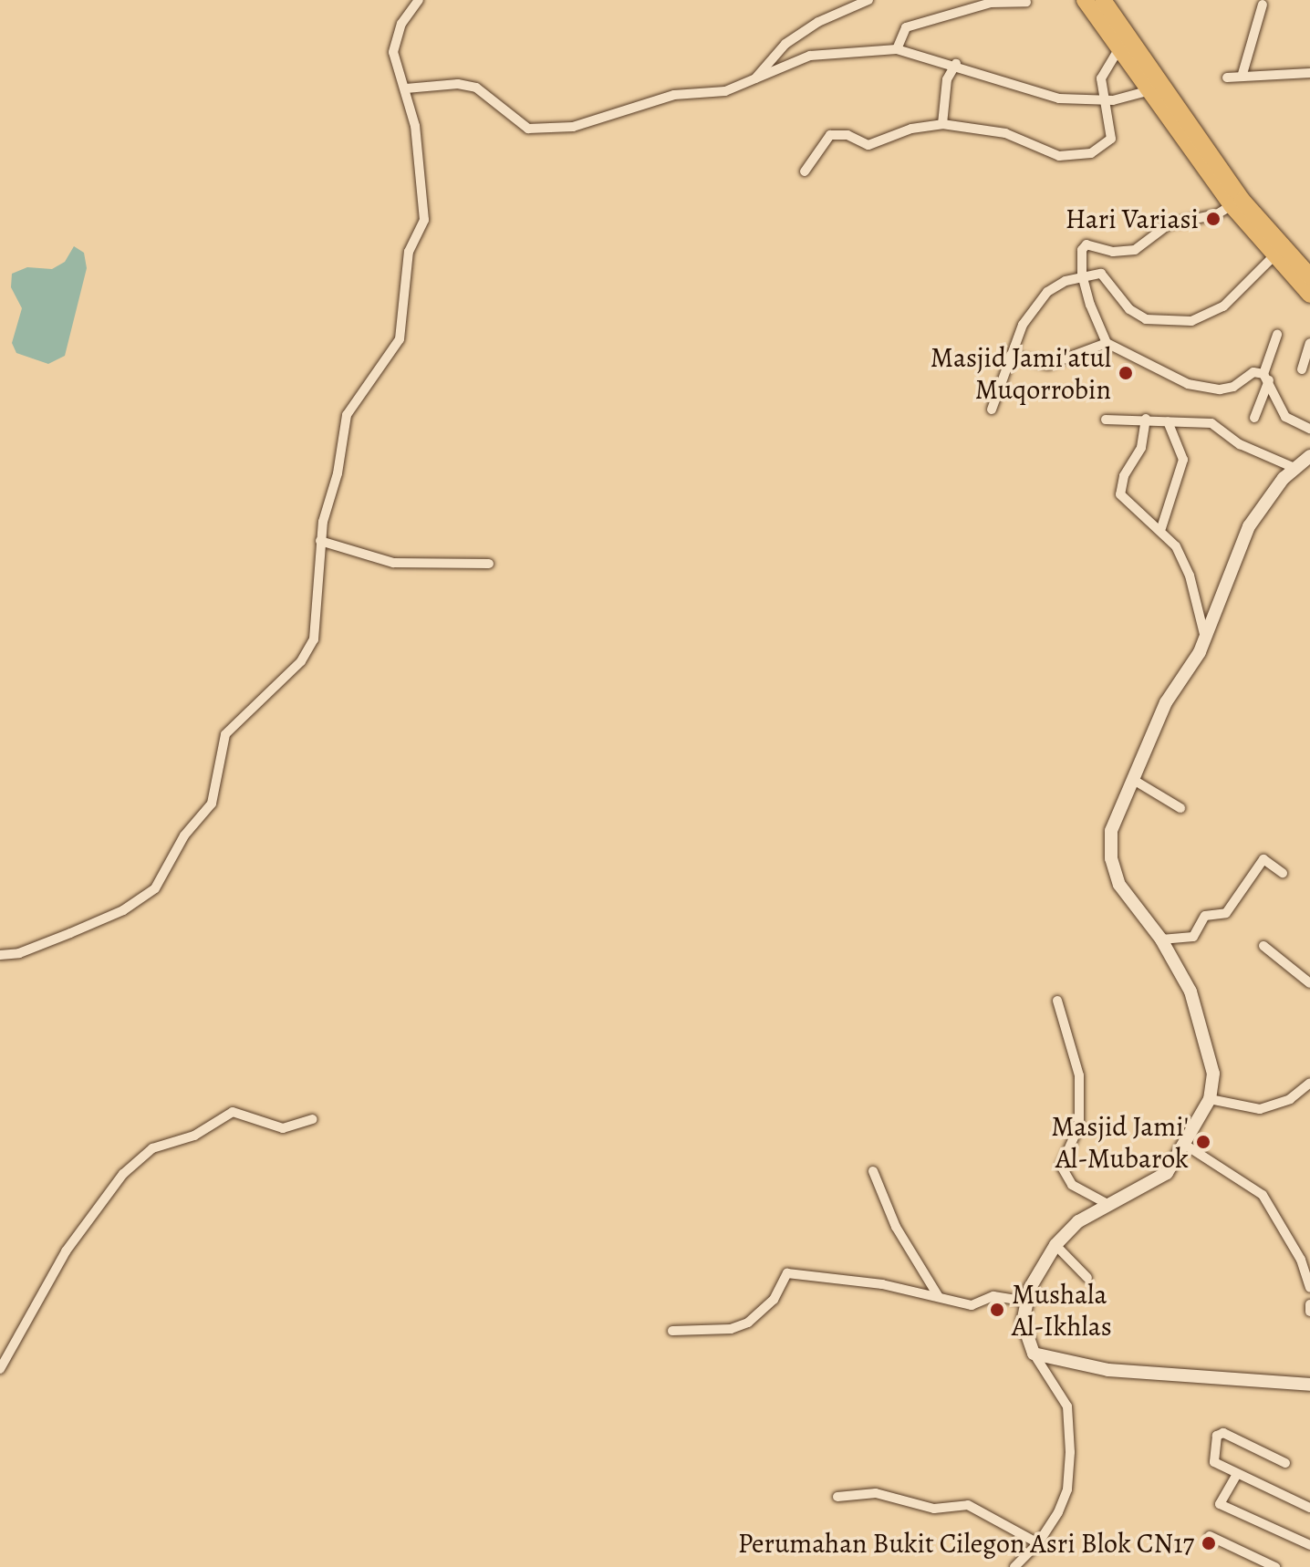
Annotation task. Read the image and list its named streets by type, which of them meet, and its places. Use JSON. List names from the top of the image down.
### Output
{
  "places": [
    "Hari Variasi",
    "Masjid Jami'atul Muqorrobin",
    "Masjid Jami' Al-Mubarok",
    "Mushala Al-Ikhlas",
    "Perumahan Bukit Cilegon Asri Blok CN17"
  ]
}
